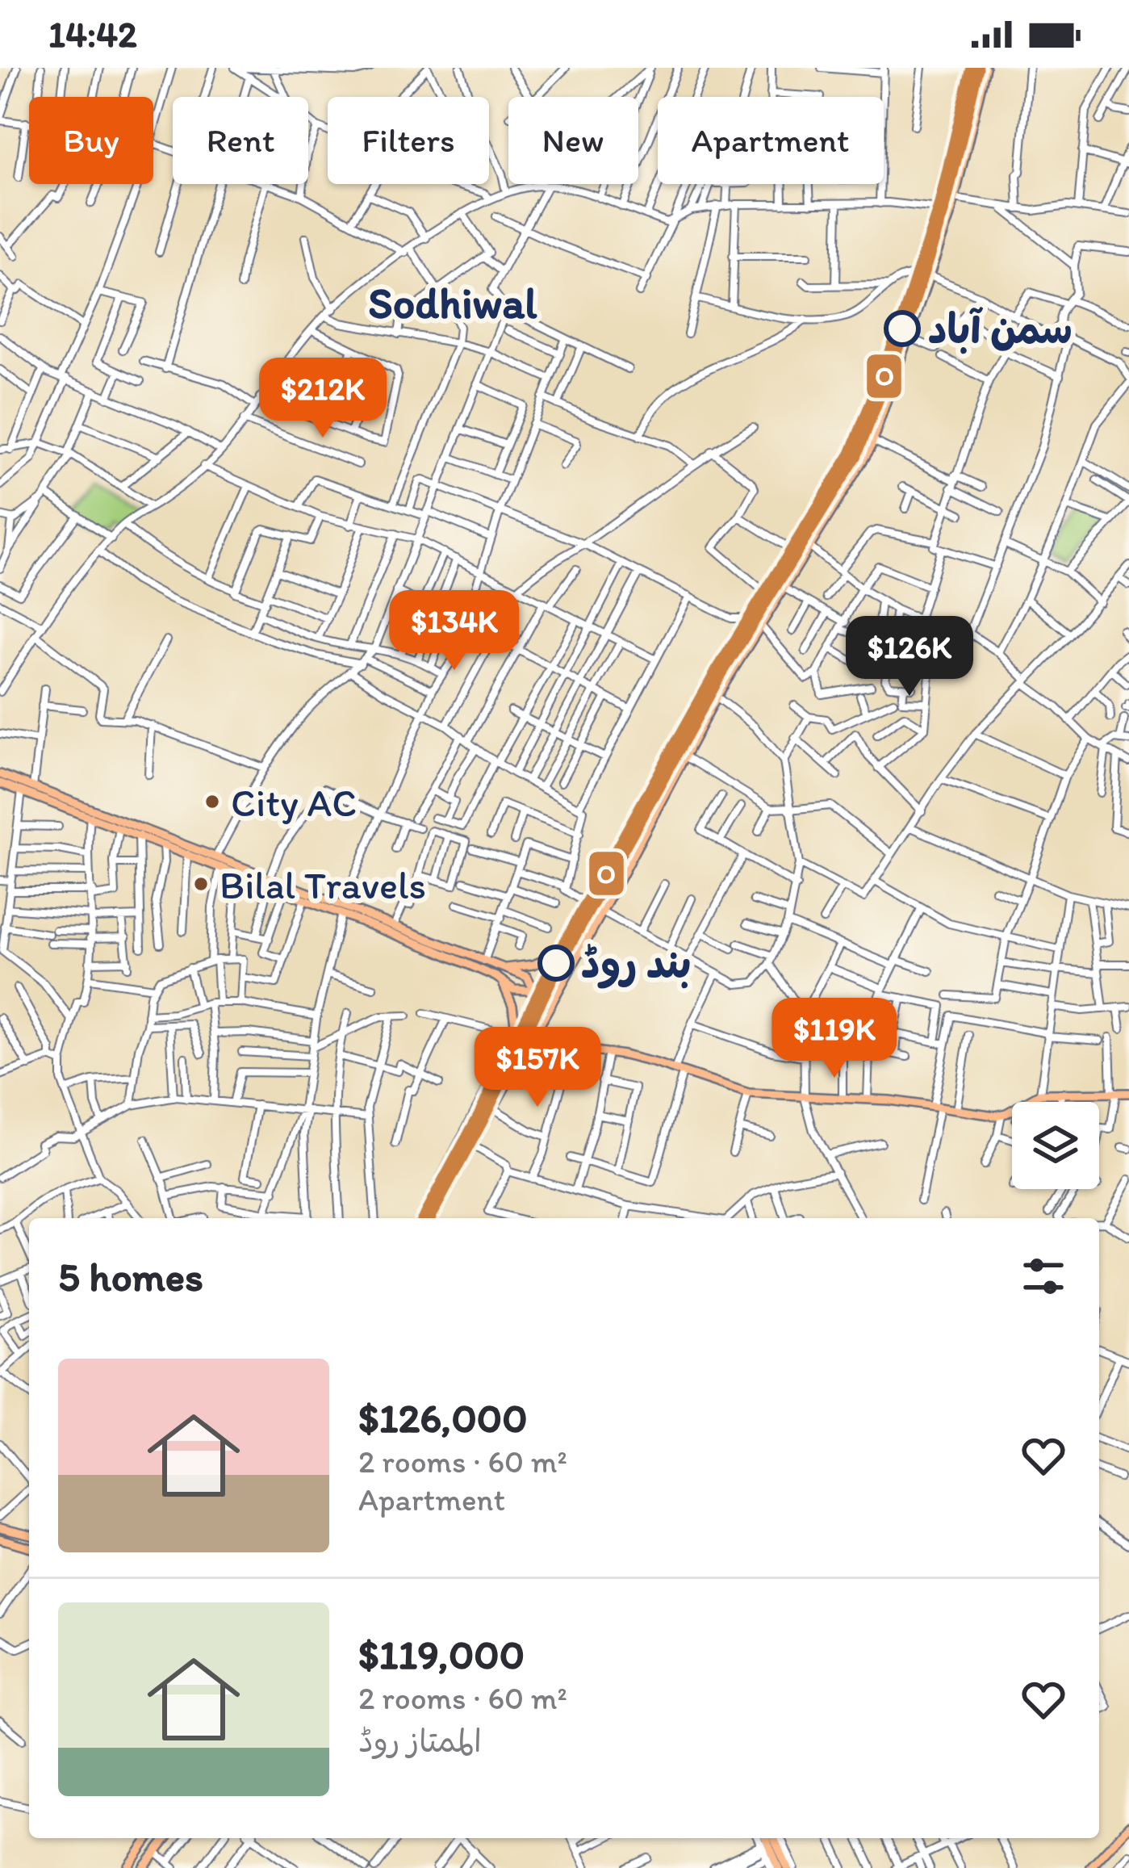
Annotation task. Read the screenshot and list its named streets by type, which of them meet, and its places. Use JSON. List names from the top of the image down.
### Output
{
  "districts": ["Sodhiwal"],
  "places": [
    "سمن آباد",
    "City AC",
    "Bilal Travels",
    "بند روڈ"
  ],
  "lines": ["transit line O"],
  "page": {
    "status": "14:42",
    "chip": [
      "Buy",
      "Rent",
      "Filters",
      "New",
      "Apartment"
    ],
    "price": [
      "$212K",
      "$134K",
      "$126K",
      "$119K",
      "$157K"
    ],
    "heading": "5 homes",
    "list": [
      {
        "name": "$126,000",
        "note": "2 rooms · 60 m² · Apartment"
      },
      {
        "name": "$119,000",
        "note": "2 rooms · 60 m² · الممتاز روڈ"
      }
    ]
  }
}
